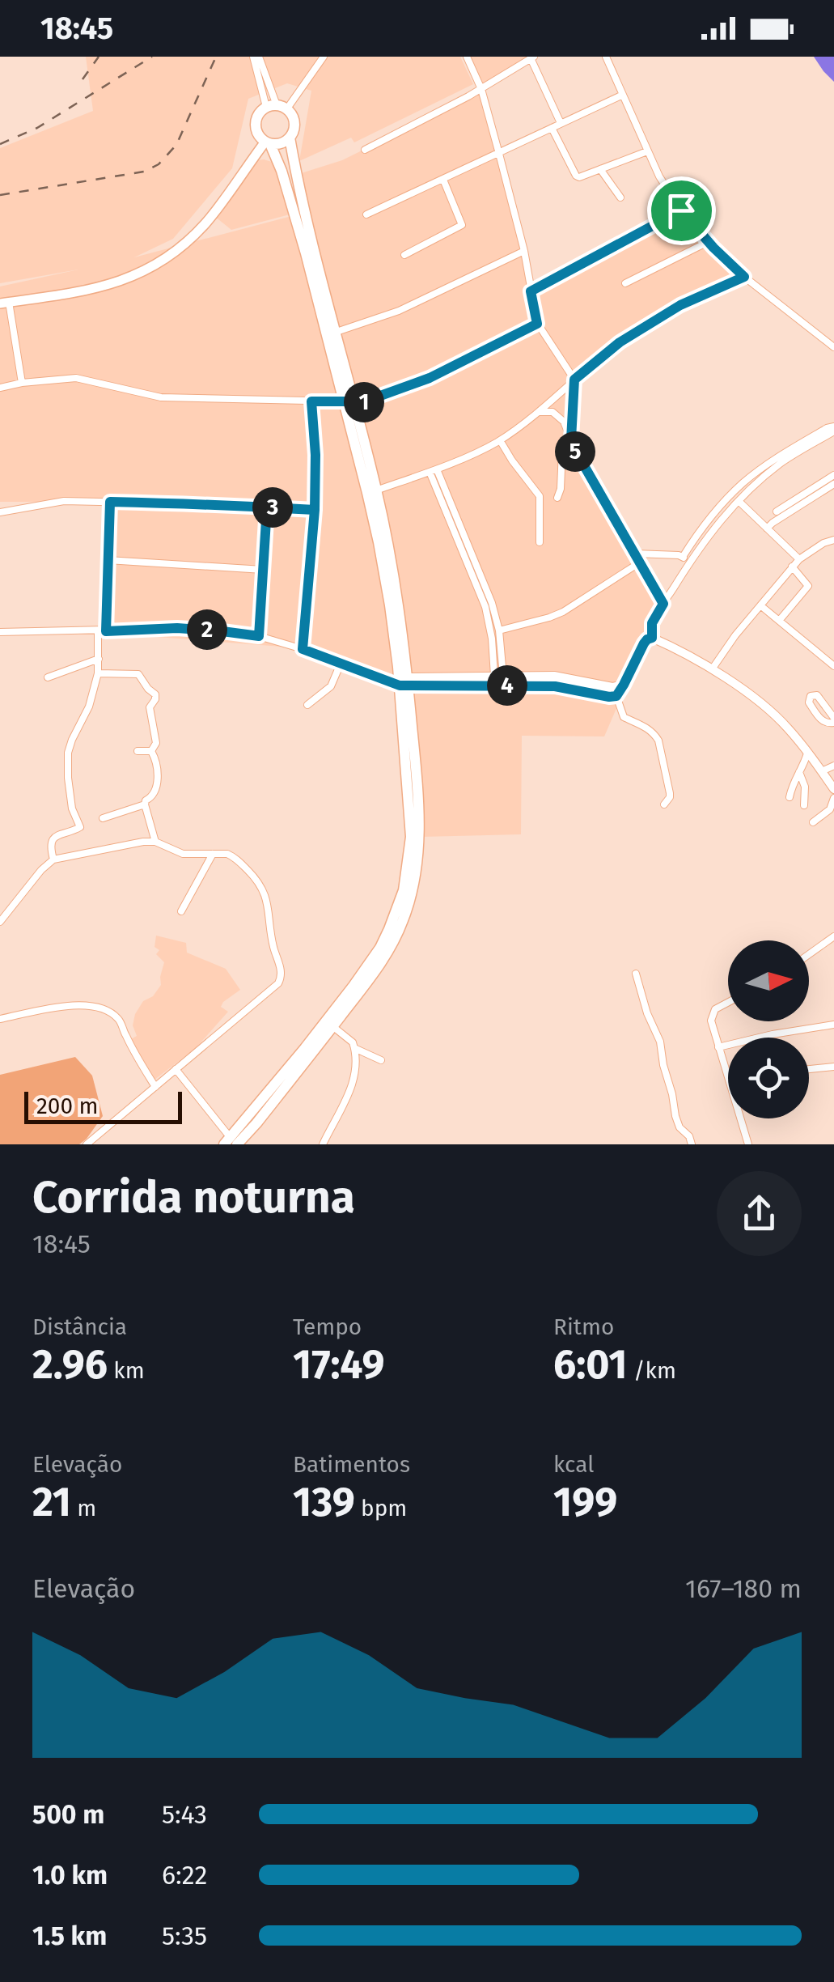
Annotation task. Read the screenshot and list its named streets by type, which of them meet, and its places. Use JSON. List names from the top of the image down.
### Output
{
  "scale_bar": "200 m",
  "north": "right",
  "page": {
    "status": "18:45",
    "pins": [
      "1",
      "5",
      "3",
      "2",
      "4"
    ],
    "scale": "200 m",
    "heading": ["Corrida noturna", "18:45"],
    "stats": [
      ["Distância", "2.96 km"],
      ["Tempo", "17:49"],
      ["Ritmo", "6:01 /km"],
      ["Elevação", "21 m"],
      ["Batimentos", "139 bpm"],
      ["kcal", "199"]
    ],
    "chart": ["Elevação", "167–180 m"],
    "list": [
      {
        "name": "500 m",
        "note": "5:43"
      },
      {
        "name": "1.0 km",
        "note": "6:22"
      },
      {
        "name": "1.5 km",
        "note": "5:35"
      }
    ]
  }
}
